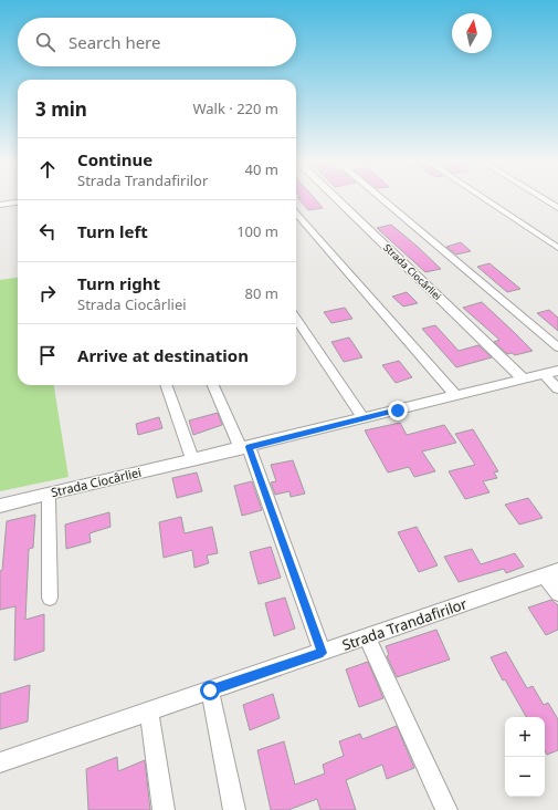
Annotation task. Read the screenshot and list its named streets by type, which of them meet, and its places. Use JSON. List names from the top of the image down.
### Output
{
  "streets": {
    "street": ["Strada Ciocârliei", "Strada Trandafirilor"]
  },
  "north": "top",
  "page": {
    "search": "Search here",
    "heading": ["3 min", "Walk · 220 m"],
    "list": [
      ["Continue", "Strada Trandafirilor", "40 m"],
      ["Turn left", "100 m"],
      ["Turn right", "Strada Ciocârliei", "80 m"],
      "Arrive at destination"
    ],
    "map_buttons": ["+", "−"]
  }
}
